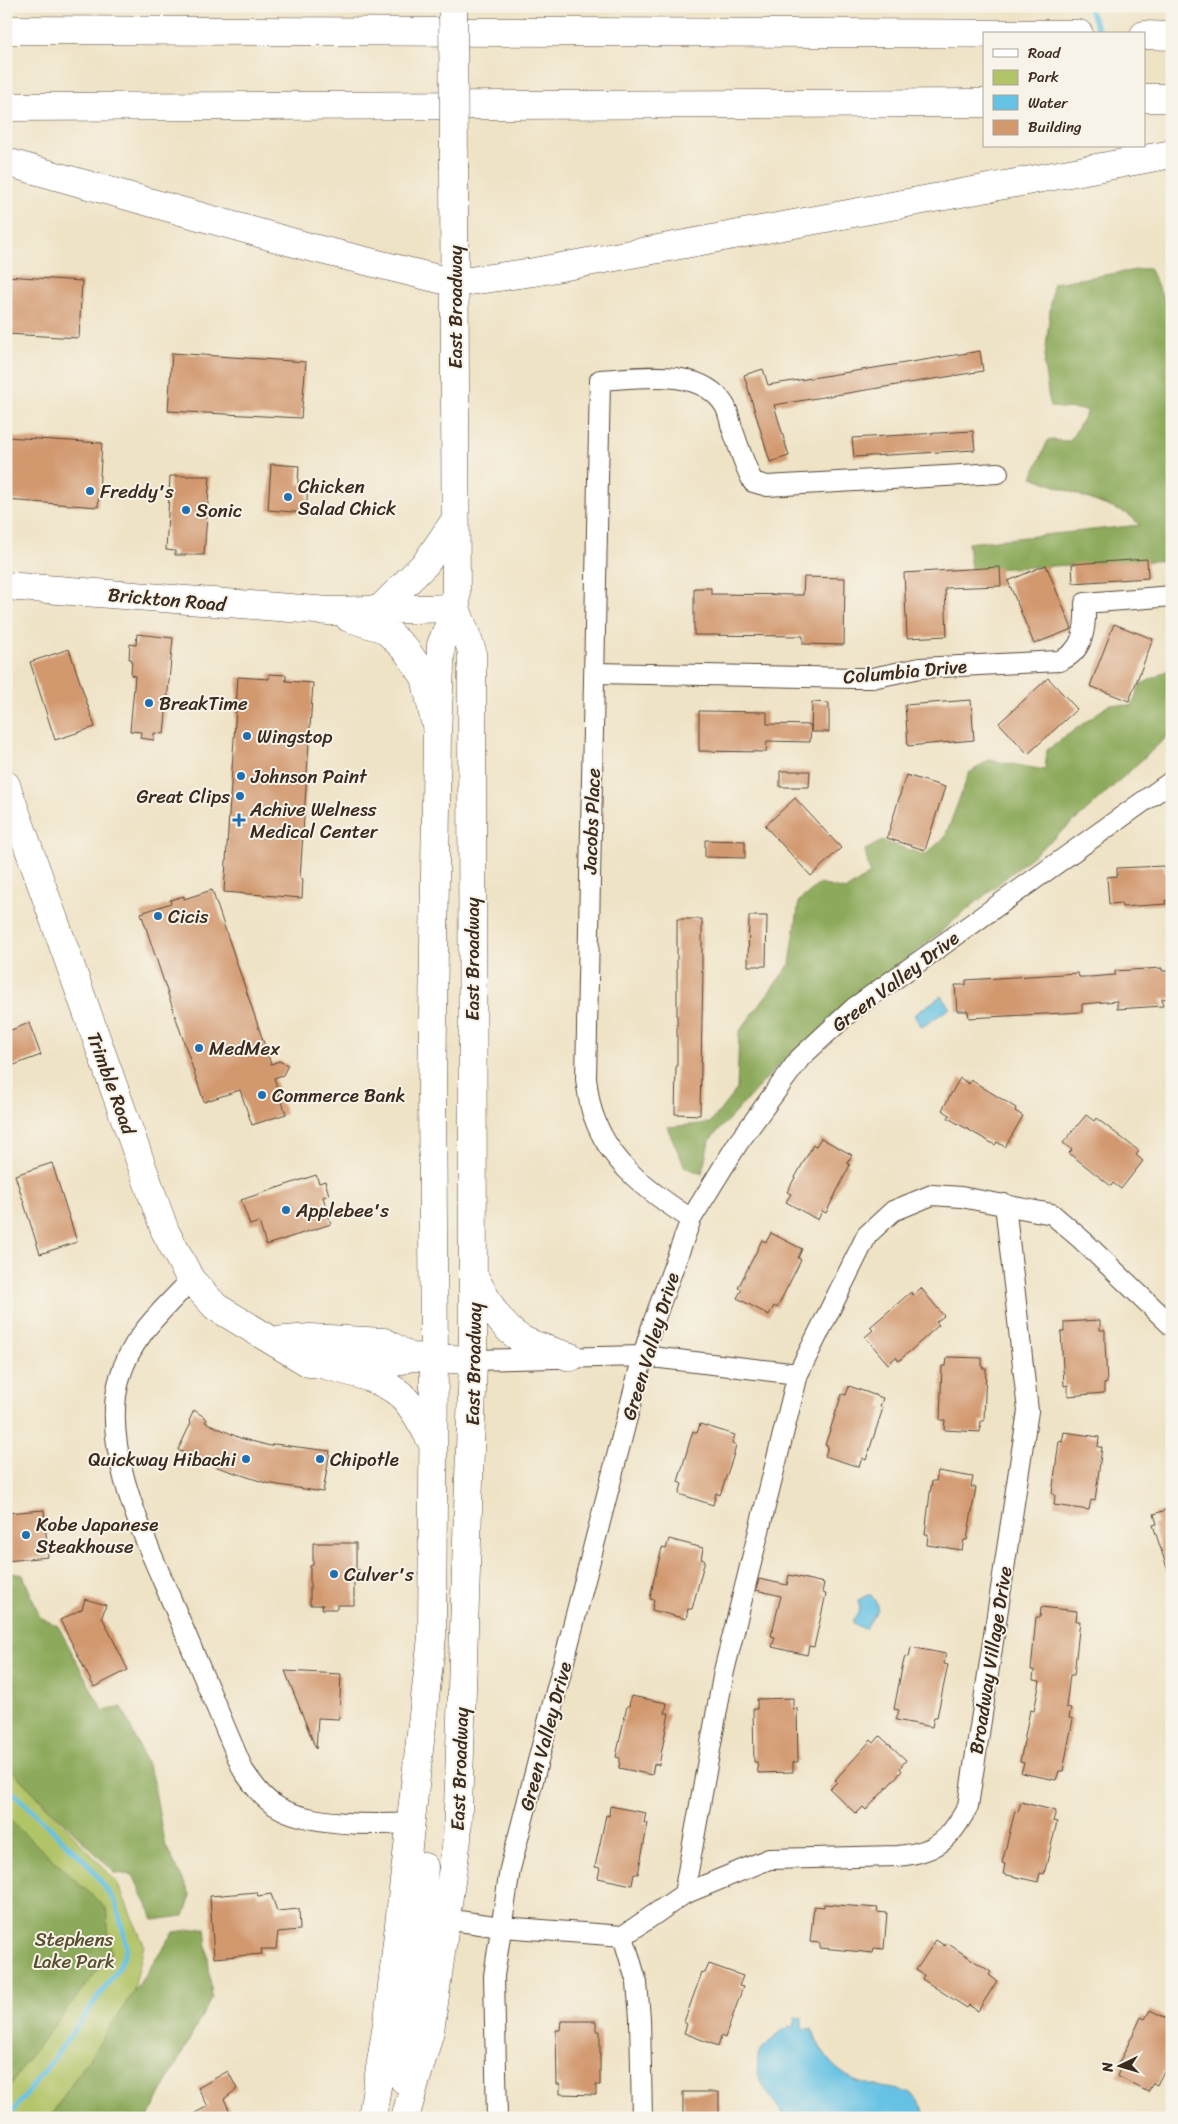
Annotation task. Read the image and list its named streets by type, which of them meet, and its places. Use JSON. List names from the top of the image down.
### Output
{
  "streets": {
    "main road": ["East Broadway", "Brickton Road", "Trimble Road"],
    "street": [
      "Columbia Drive",
      "Jacobs Place",
      "Green Valley Drive",
      "Broadway Village Drive"
    ]
  },
  "crossings": [
    ["East Broadway", "Brickton Road"],
    ["East Broadway", "Trimble Road"],
    ["Columbia Drive", "Jacobs Place"],
    ["Jacobs Place", "Green Valley Drive"]
  ],
  "parks": ["Stephens Lake Park"],
  "places": {
    "other": [
      "Freddy's",
      "Chicken Salad Chick",
      "Sonic",
      "BreakTime",
      "Wingstop",
      "Johnson Paint",
      "Great Clips",
      "Cicis",
      "MedMex",
      "Commerce Bank",
      "Applebee's",
      "Quickway Hibachi",
      "Chipotle",
      "Kobe Japanese Steakhouse",
      "Culver's"
    ],
    "health": ["Achive Welness Medical Center"]
  },
  "legend": [
    "Road",
    "Park",
    "Water",
    "Building"
  ],
  "north": "left"
}
